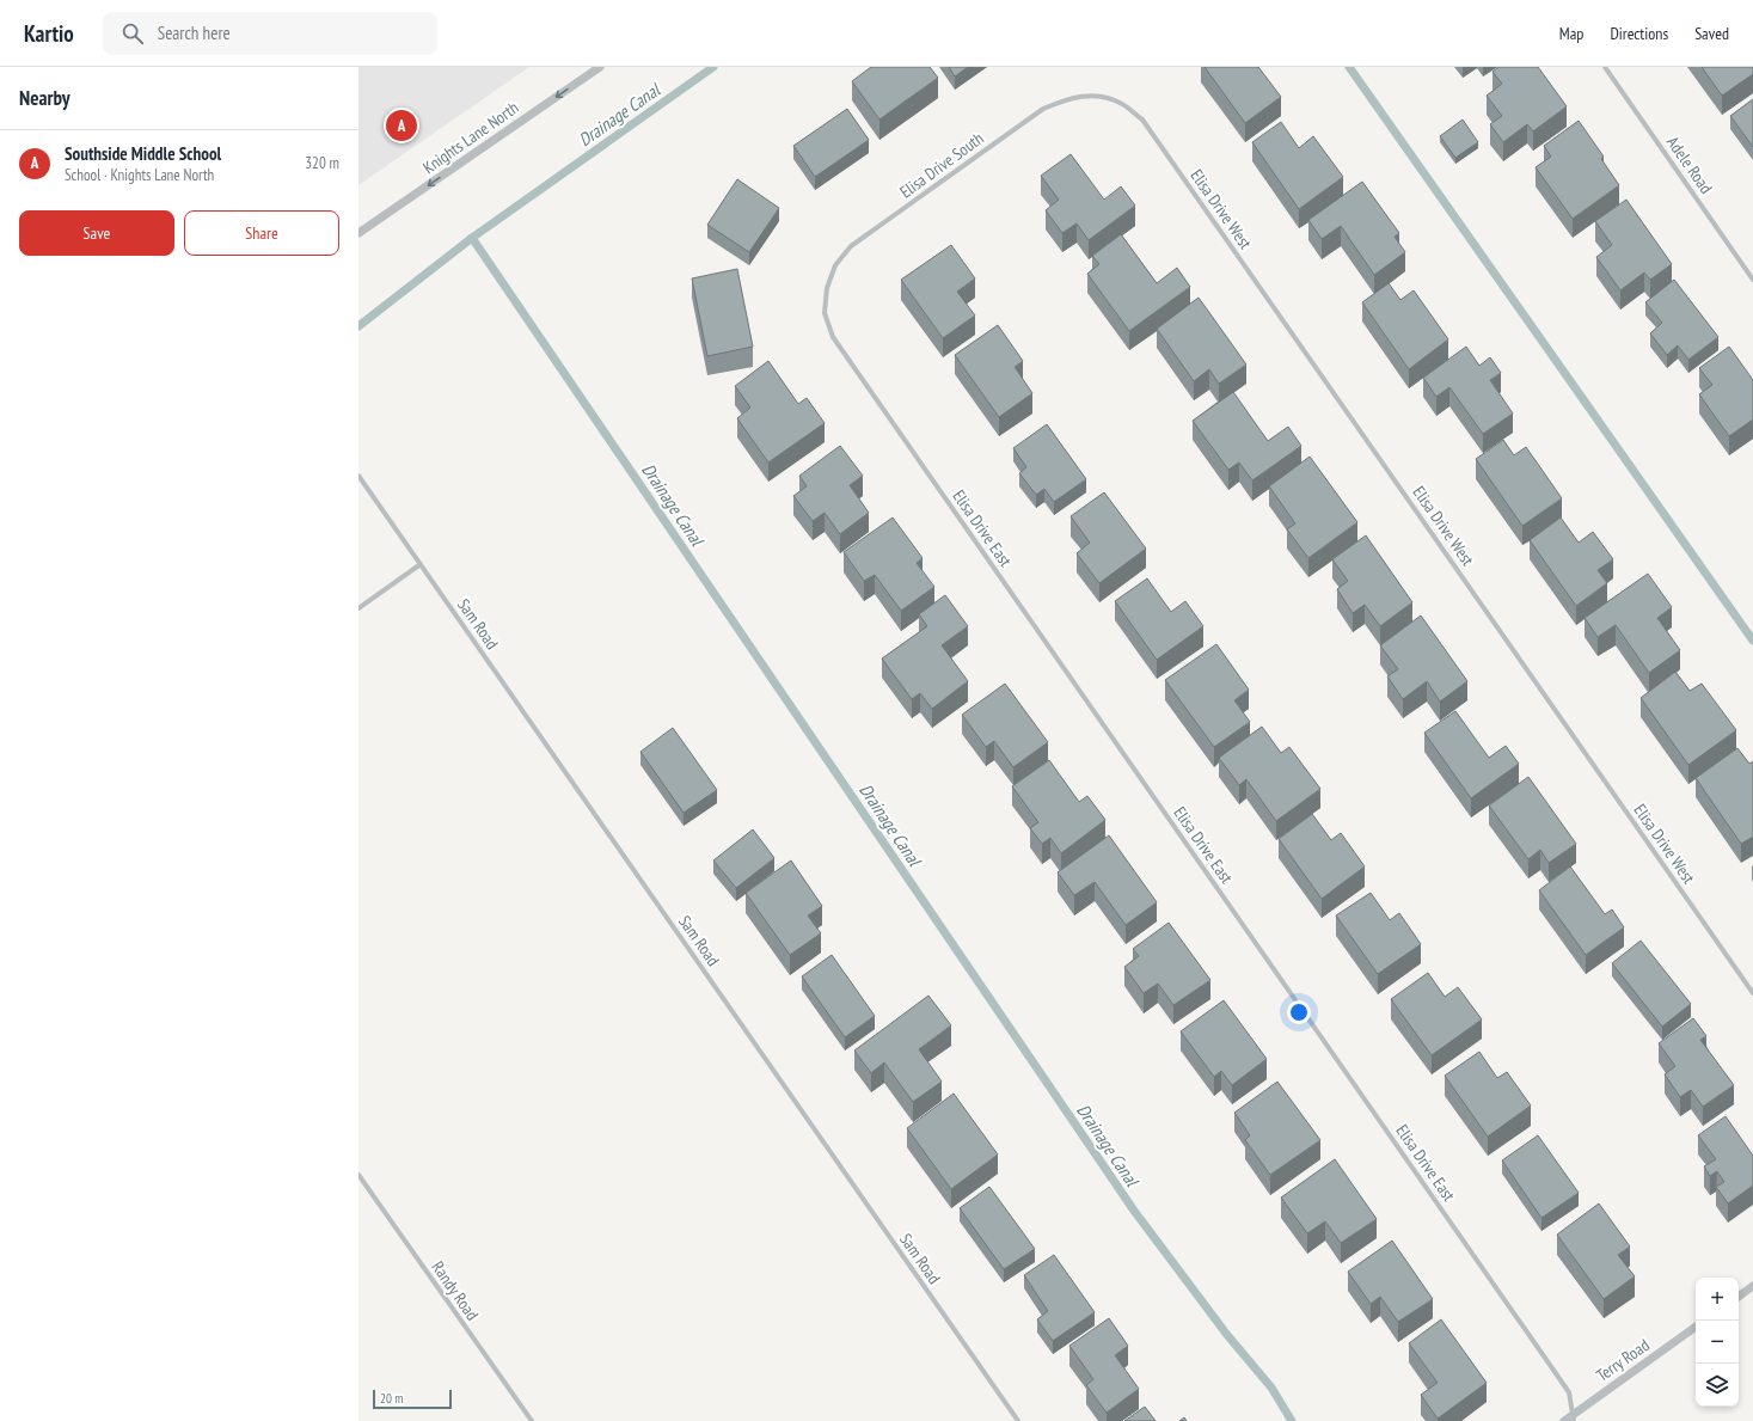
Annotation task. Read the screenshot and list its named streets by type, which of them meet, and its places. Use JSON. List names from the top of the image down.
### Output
{
  "streets": {
    "street": [
      "Knights Lane North",
      "Elisa Drive South",
      "Adele Road",
      "Elisa Drive West",
      "Elisa Drive East",
      "Sam Road",
      "Randy Road",
      "Terry Road"
    ]
  },
  "crossings": [
    ["Elisa Drive South", "Elisa Drive West"],
    ["Elisa Drive South", "Elisa Drive East"],
    ["Elisa Drive East", "Terry Road"]
  ],
  "one_way": ["Knights Lane North"],
  "water": ["Drainage Canal"],
  "scale_bar": "20 m",
  "page": {
    "header": "Kartio",
    "search": "Search here",
    "nav": ["Map", "Directions", "Saved"],
    "heading": "Nearby",
    "pins": "A",
    "list": [
      {
        "mark": "A",
        "name": "Southside Middle School",
        "note": "School · Knights Lane North",
        "value": "320 m"
      }
    ],
    "buttons": ["Save", "Share"],
    "map_buttons": ["+", "−"],
    "scale": "20 m"
  }
}
